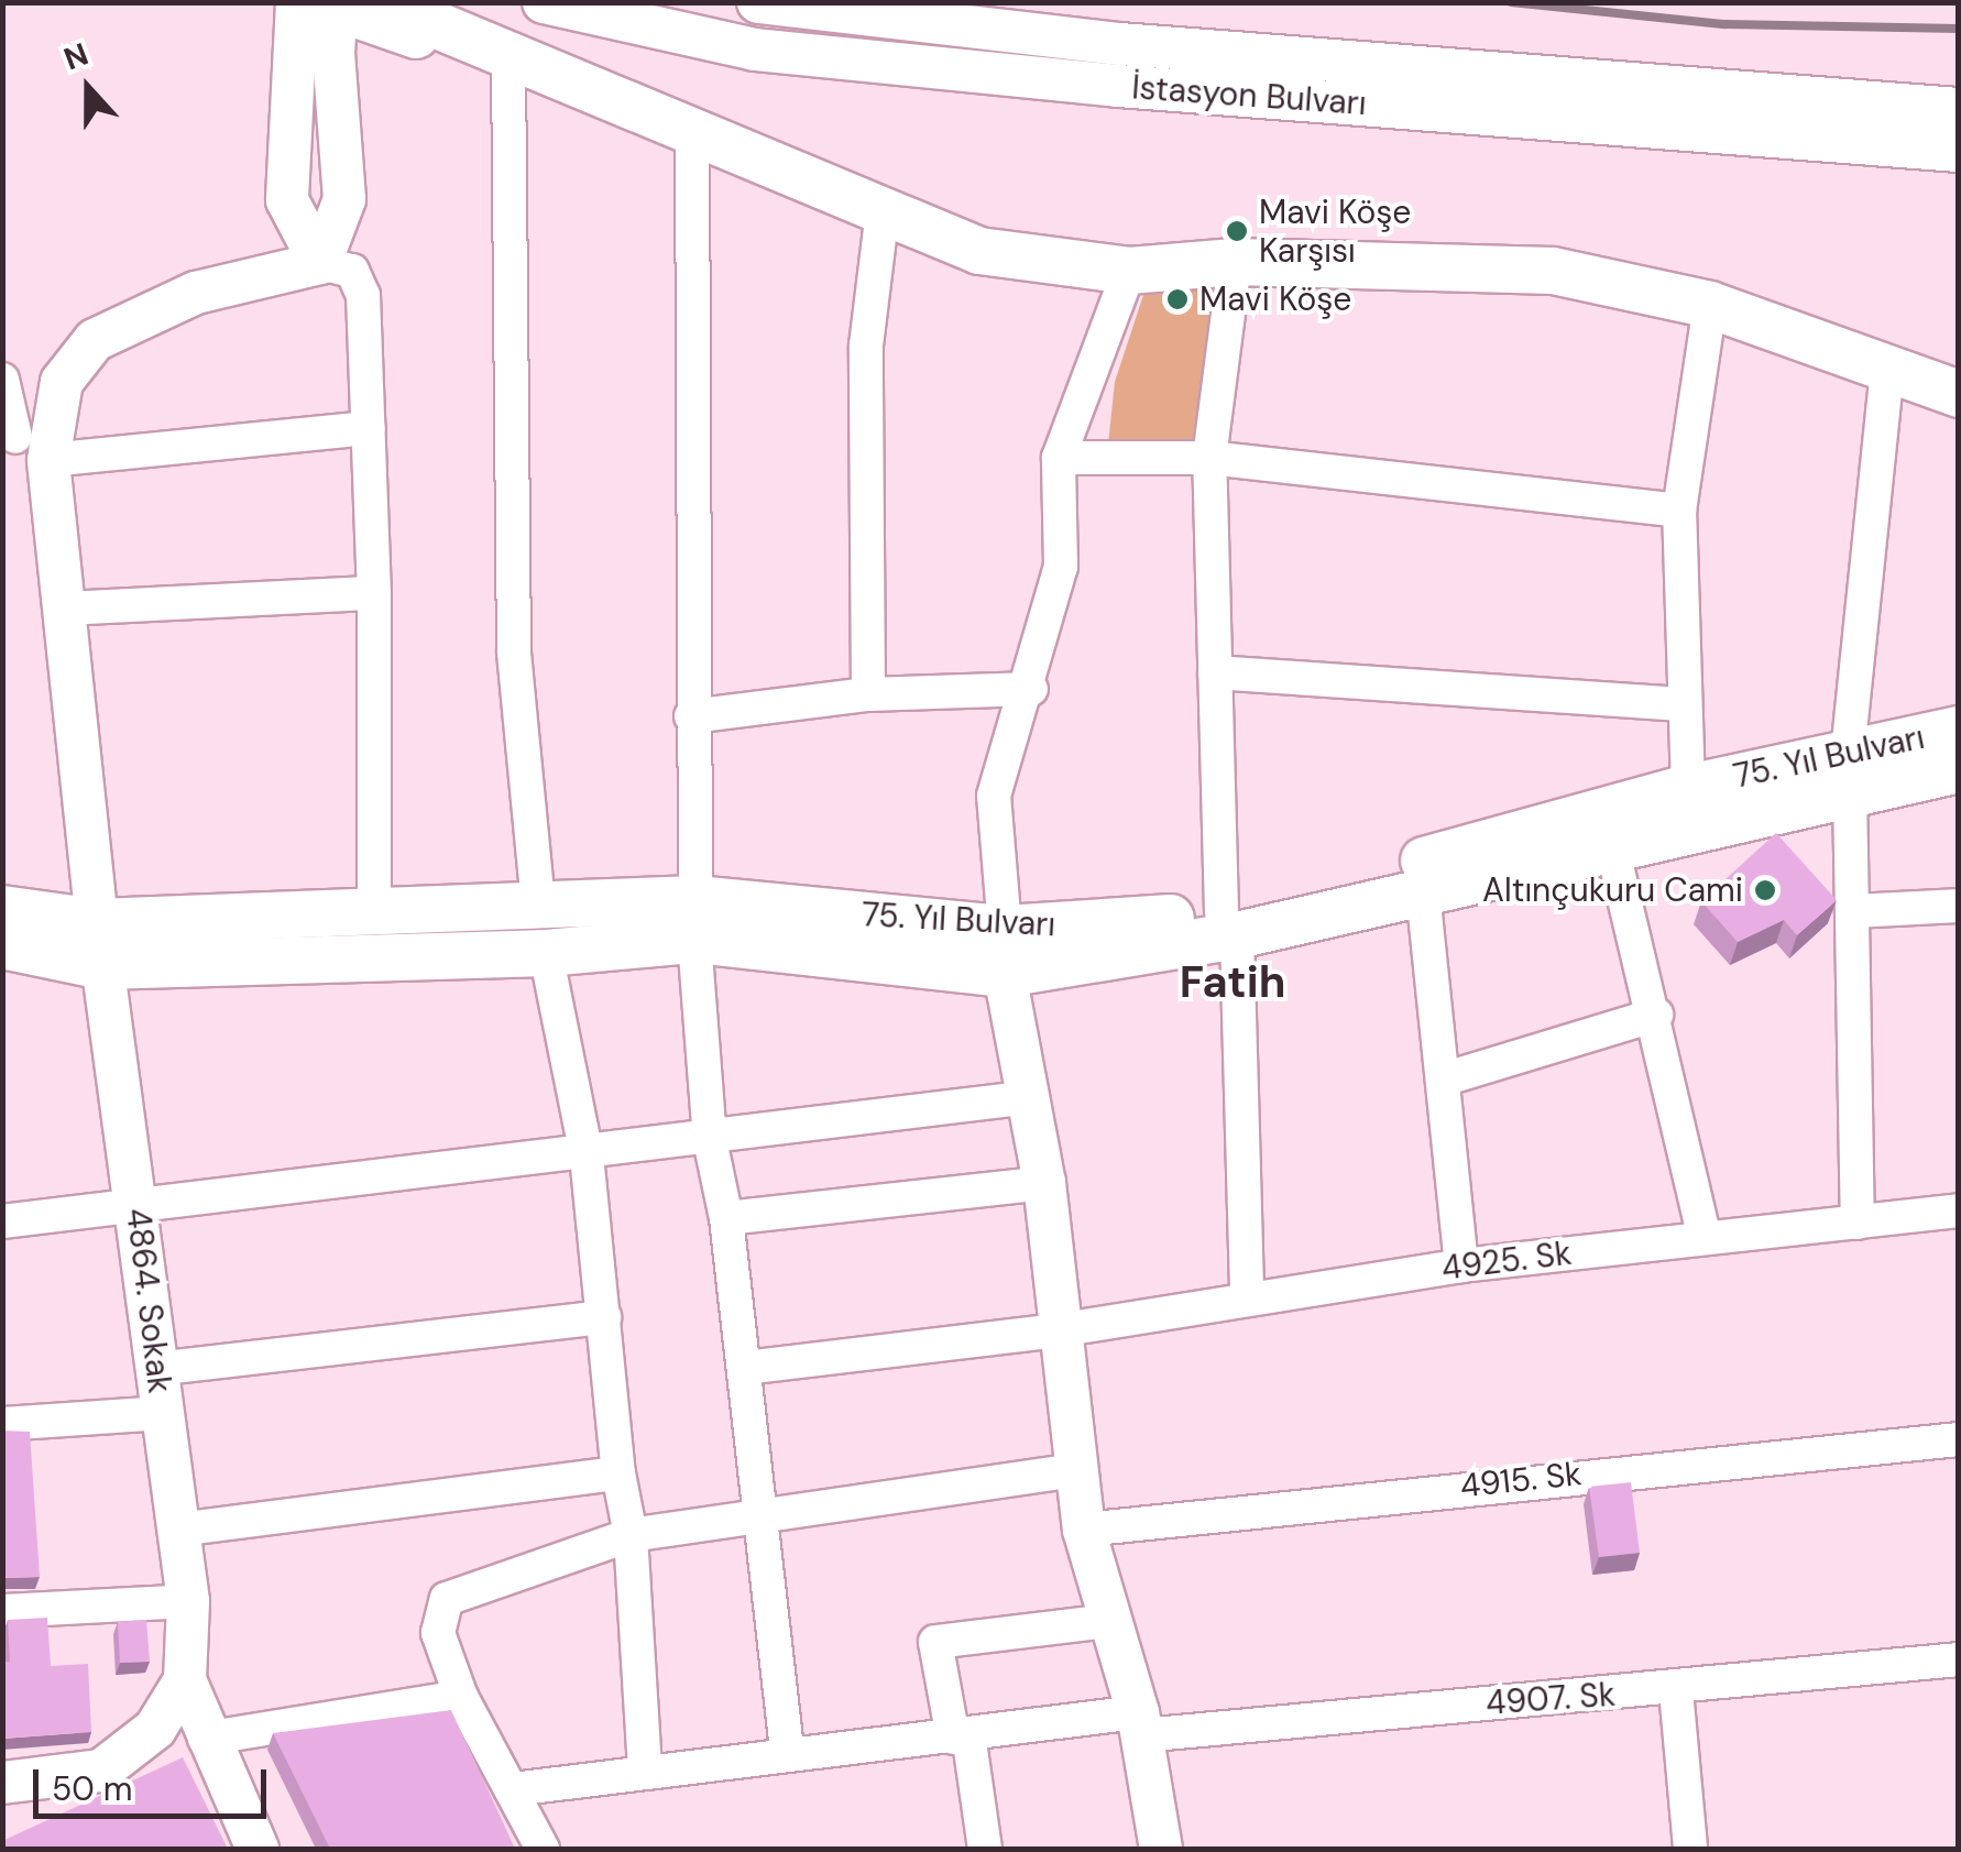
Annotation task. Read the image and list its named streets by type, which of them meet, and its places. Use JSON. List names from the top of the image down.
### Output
{
  "streets": {
    "main road": ["75. Yıl Bulvarı"],
    "street": [
      "İstasyon Bulvarı",
      "4925. Sk",
      "4864. Sokak",
      "4915. Sk",
      "4907. Sk"
    ]
  },
  "crossings": [
    ["75. Yıl Bulvarı", "4864. Sokak"]
  ],
  "districts": ["Fatih"],
  "places": ["Mavi Köşe Karşısı", "Mavi Köşe", "Altınçukuru Cami"],
  "scale_bar": "50 m",
  "north": "top"
}
